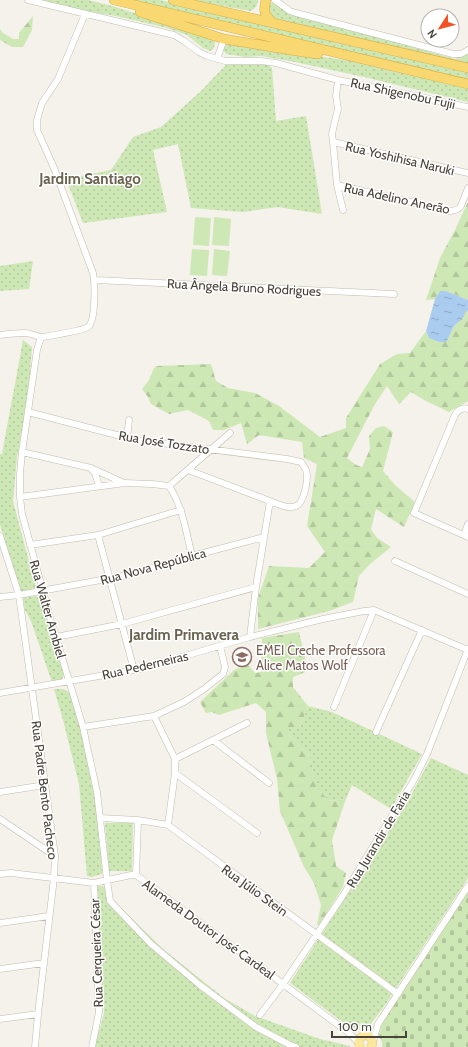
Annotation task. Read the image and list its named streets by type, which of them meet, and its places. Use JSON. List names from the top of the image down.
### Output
{
  "streets": {
    "street": [
      "Rua Shigenobu Fujii",
      "Rua Yoshihisa Naruki",
      "Rua Adelino Anerão",
      "Rua Ângela Bruno Rodrigues",
      "Rua José Tozzato",
      "Rua Nova República",
      "Rua Walter Ambiel",
      "Rua Pederneiras",
      "Rua Padre Bento Pacheco",
      "Rua Jurandir de Faria",
      "Rua Júlio Stein",
      "Alameda Doutor José Cardeal",
      "Rua Cerqueira César"
    ]
  },
  "crossings": [
    ["Rua José Tozzato", "Rua Walter Ambiel"],
    ["Rua Nova República", "Rua Walter Ambiel"],
    ["Rua Nova República", "Rua Padre Bento Pacheco"],
    ["Rua Walter Ambiel", "Rua Pederneiras"],
    ["Rua Walter Ambiel", "Rua Júlio Stein"],
    ["Rua Walter Ambiel", "Alameda Doutor José Cardeal"],
    ["Rua Pederneiras", "Rua Padre Bento Pacheco"],
    ["Rua Padre Bento Pacheco", "Alameda Doutor José Cardeal"],
    ["Rua Jurandir de Faria", "Rua Júlio Stein"],
    ["Rua Jurandir de Faria", "Alameda Doutor José Cardeal"],
    ["Alameda Doutor José Cardeal", "Rua Cerqueira César"]
  ],
  "districts": ["Jardim Santiago", "Jardim Primavera"],
  "places": {
    "school or university": ["EMEI Creche Professora Alice Matos Wolf"]
  },
  "scale_bar": "100 m",
  "north": "bottom left"
}
